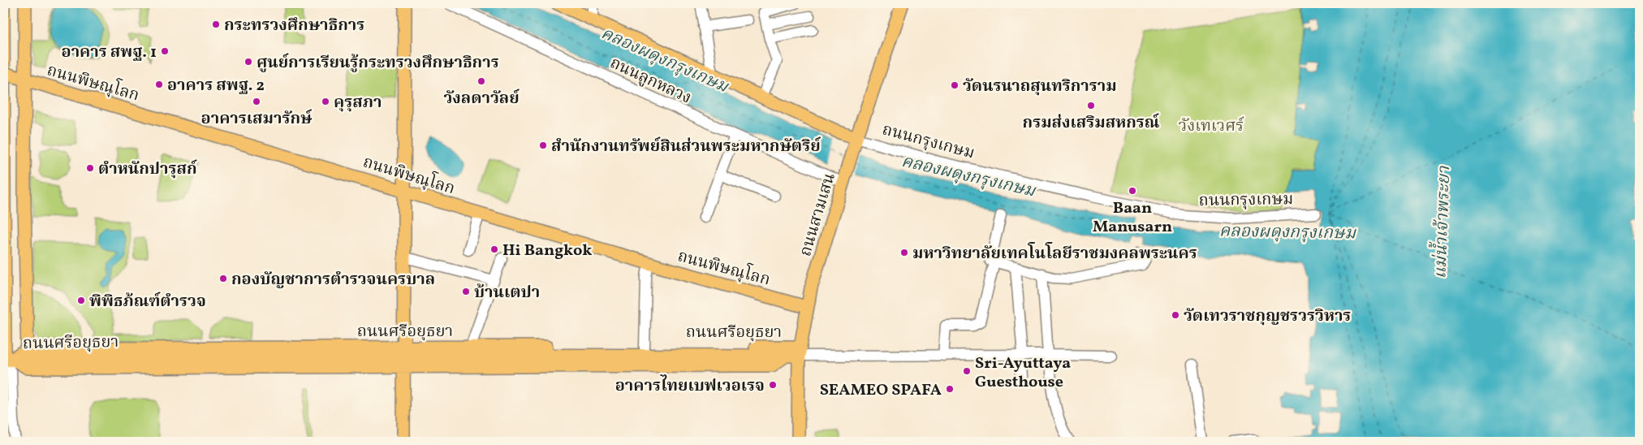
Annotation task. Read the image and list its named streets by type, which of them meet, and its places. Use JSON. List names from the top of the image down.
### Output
{
  "streets": {
    "main road": [
      "ถนนพิษณุโลก",
      "ถนนกรุงเกษม",
      "ถนนสามเสน",
      "ถนนศรีอยุธยา"
    ],
    "street": ["ถนนลูกหลวง"]
  },
  "crossings": [
    ["ถนนลูกหลวง", "ถนนสามเสน"],
    ["ถนนพิษณุโลก", "ถนนสามเสน"],
    ["ถนนกรุงเกษม", "ถนนสามเสน"],
    ["ถนนสามเสน", "ถนนศรีอยุธยา"]
  ],
  "water": ["คลองผดุงกรุงเกษม", "แม่น้ำเจ้าพระยา"],
  "parks": ["วังเทเวศร์"],
  "places": [
    "กระทรวงศึกษาธิการ",
    "อาคาร สพฐ. 1",
    "ศูนย์การเรียนรู้กระทรวงศึกษาธิการ",
    "วังลดาวัลย์",
    "อาคาร สพฐ. 2",
    "วัดนรนาถสุนทริการาม",
    "อาคารเสมารักษ์",
    "คุรุสภา",
    "กรมส่งเสริมสหกรณ์",
    "สำนักงานทรัพย์สินส่วนพระมหากษัตริย์",
    "ตำหนักปารุสก์",
    "Baan Manusarn",
    "Hi Bangkok",
    "มหาวิทยาลัยเทคโนโลยีราชมงคลพระนคร",
    "กองบัญชาการตำรวจนครบาล",
    "บ้านเตปา",
    "พิพิธภ้ณฑ์ตำรวจ",
    "วัดเทวราชกุญชรวรวิหาร",
    "Sri-Ayuttaya Guesthouse",
    "อาคารไทยเบฟเวอเรจ",
    "SEAMEO SPAFA"
  ]
}
